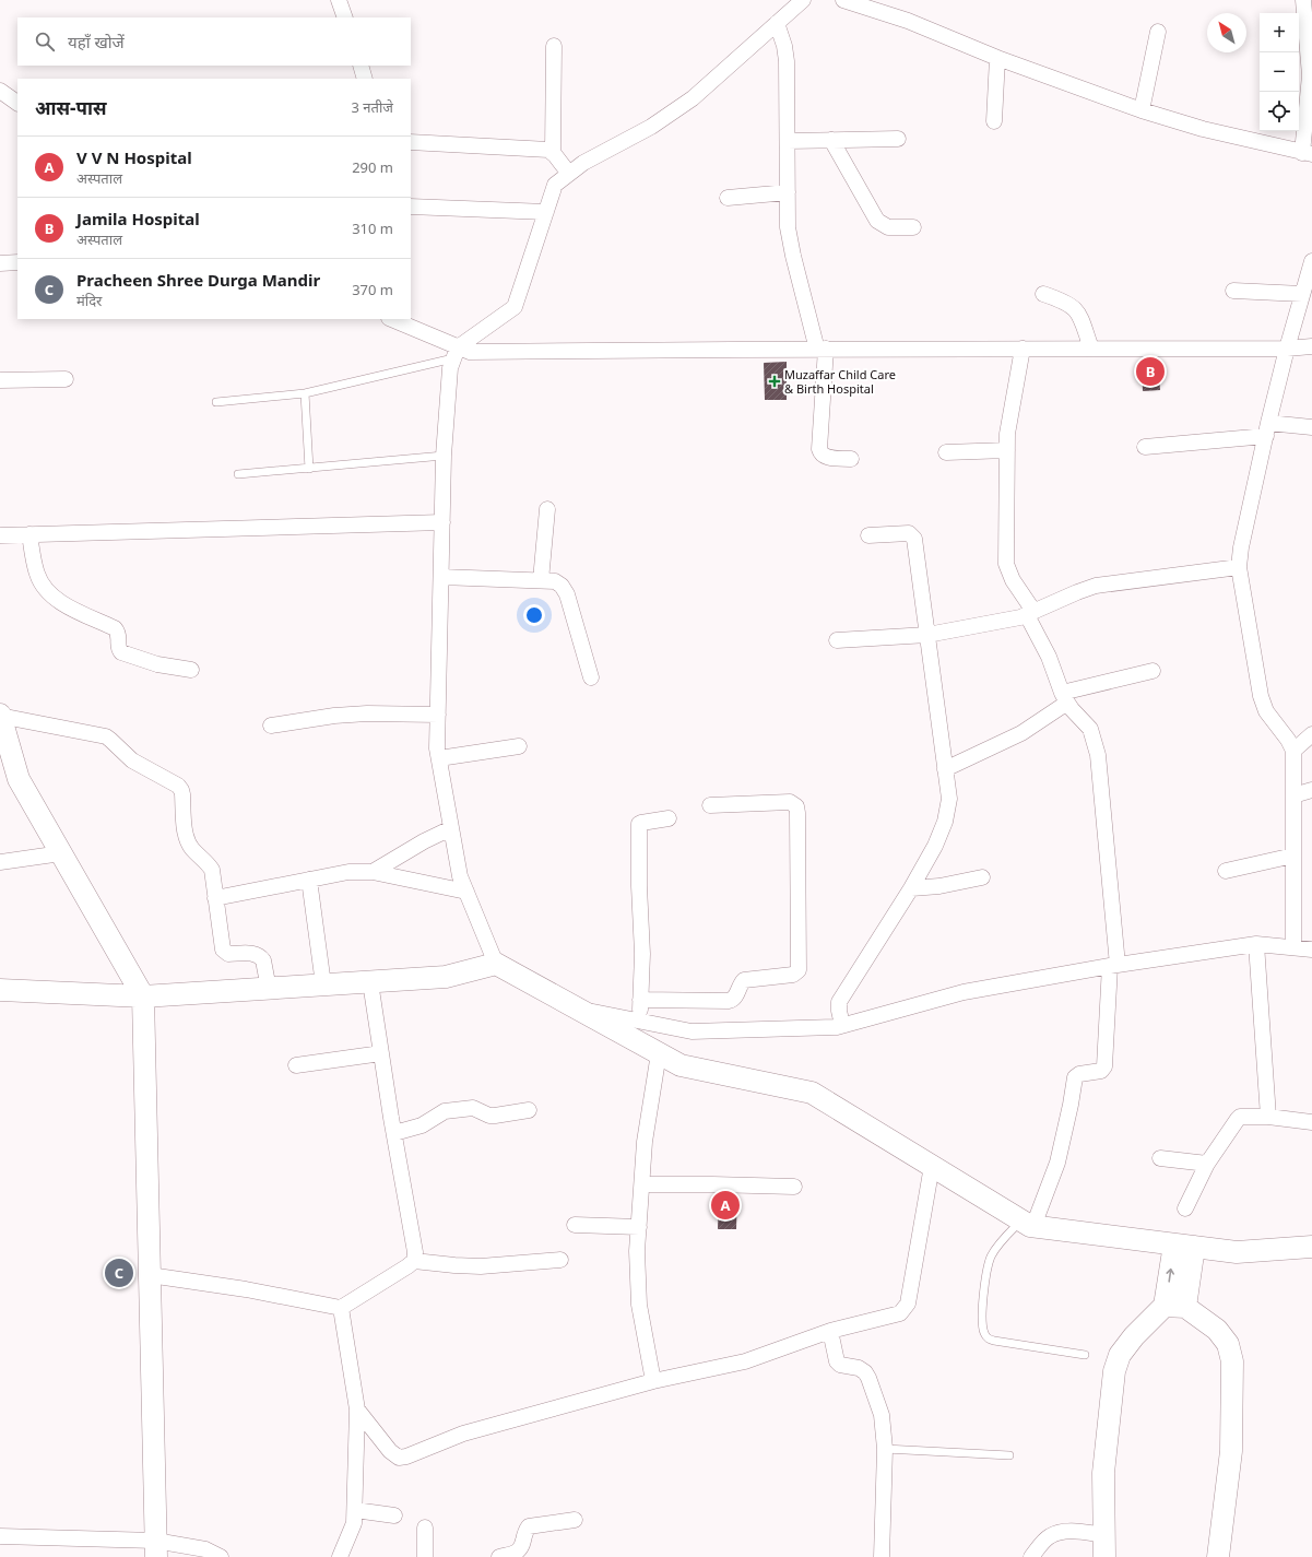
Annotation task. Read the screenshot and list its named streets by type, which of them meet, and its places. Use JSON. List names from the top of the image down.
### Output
{
  "places": {
    "health": ["Muzaffar Child Care & Birth Hospital"]
  },
  "north": "top left",
  "page": {
    "map_buttons": ["+", "−"],
    "search": "यहाँ खोजें",
    "heading": ["आस-पास", "3 नतीजे"],
    "list": [
      {
        "mark": "A",
        "name": "V V N Hospital",
        "note": "अस्पताल",
        "value": "290 m"
      },
      {
        "mark": "B",
        "name": "Jamila Hospital",
        "note": "अस्पताल",
        "value": "310 m"
      },
      {
        "mark": "C",
        "name": "Pracheen Shree Durga Mandir",
        "note": "मंदिर",
        "value": "370 m"
      }
    ],
    "pins": ["B", "A", "C"]
  }
}
